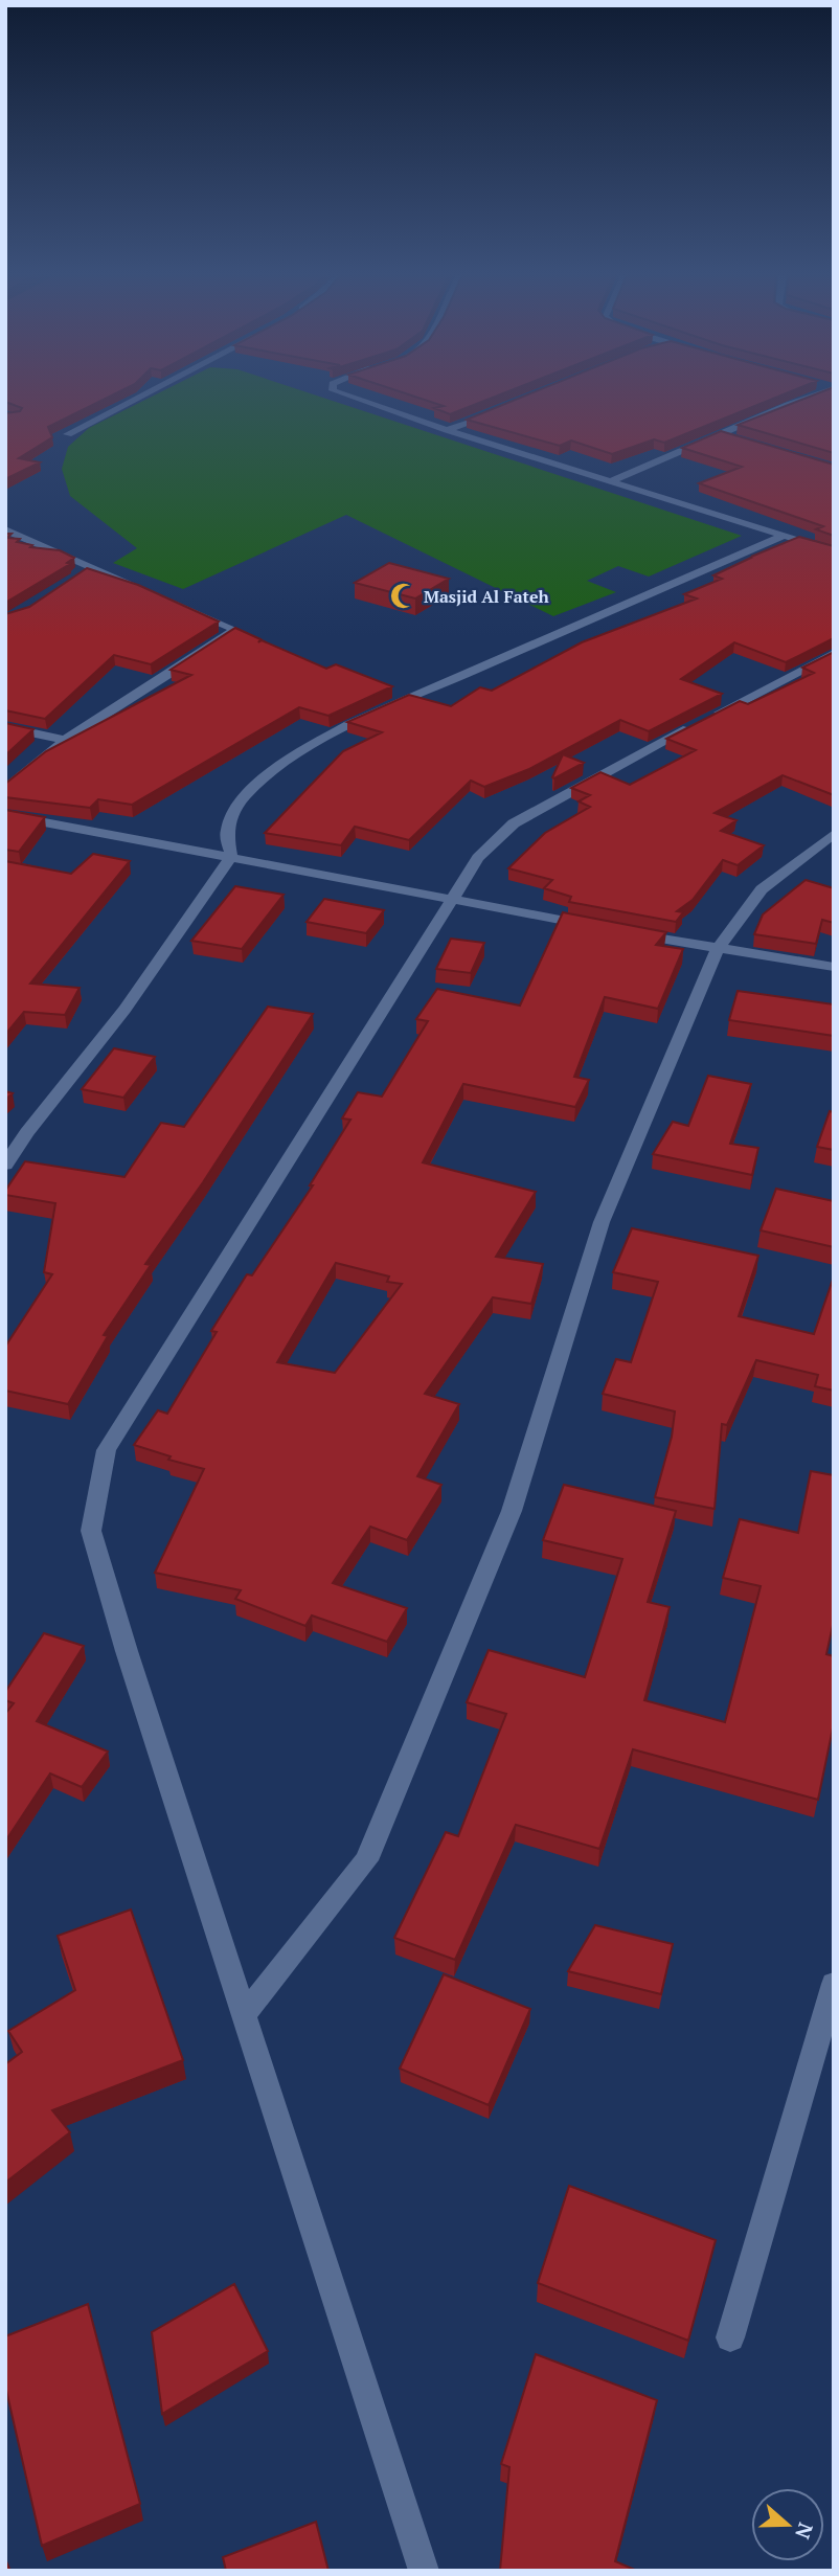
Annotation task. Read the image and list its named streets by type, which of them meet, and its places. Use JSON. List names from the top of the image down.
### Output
{
  "places": {
    "mosque": ["Masjid Al Fateh"]
  },
  "north": "right"
}
